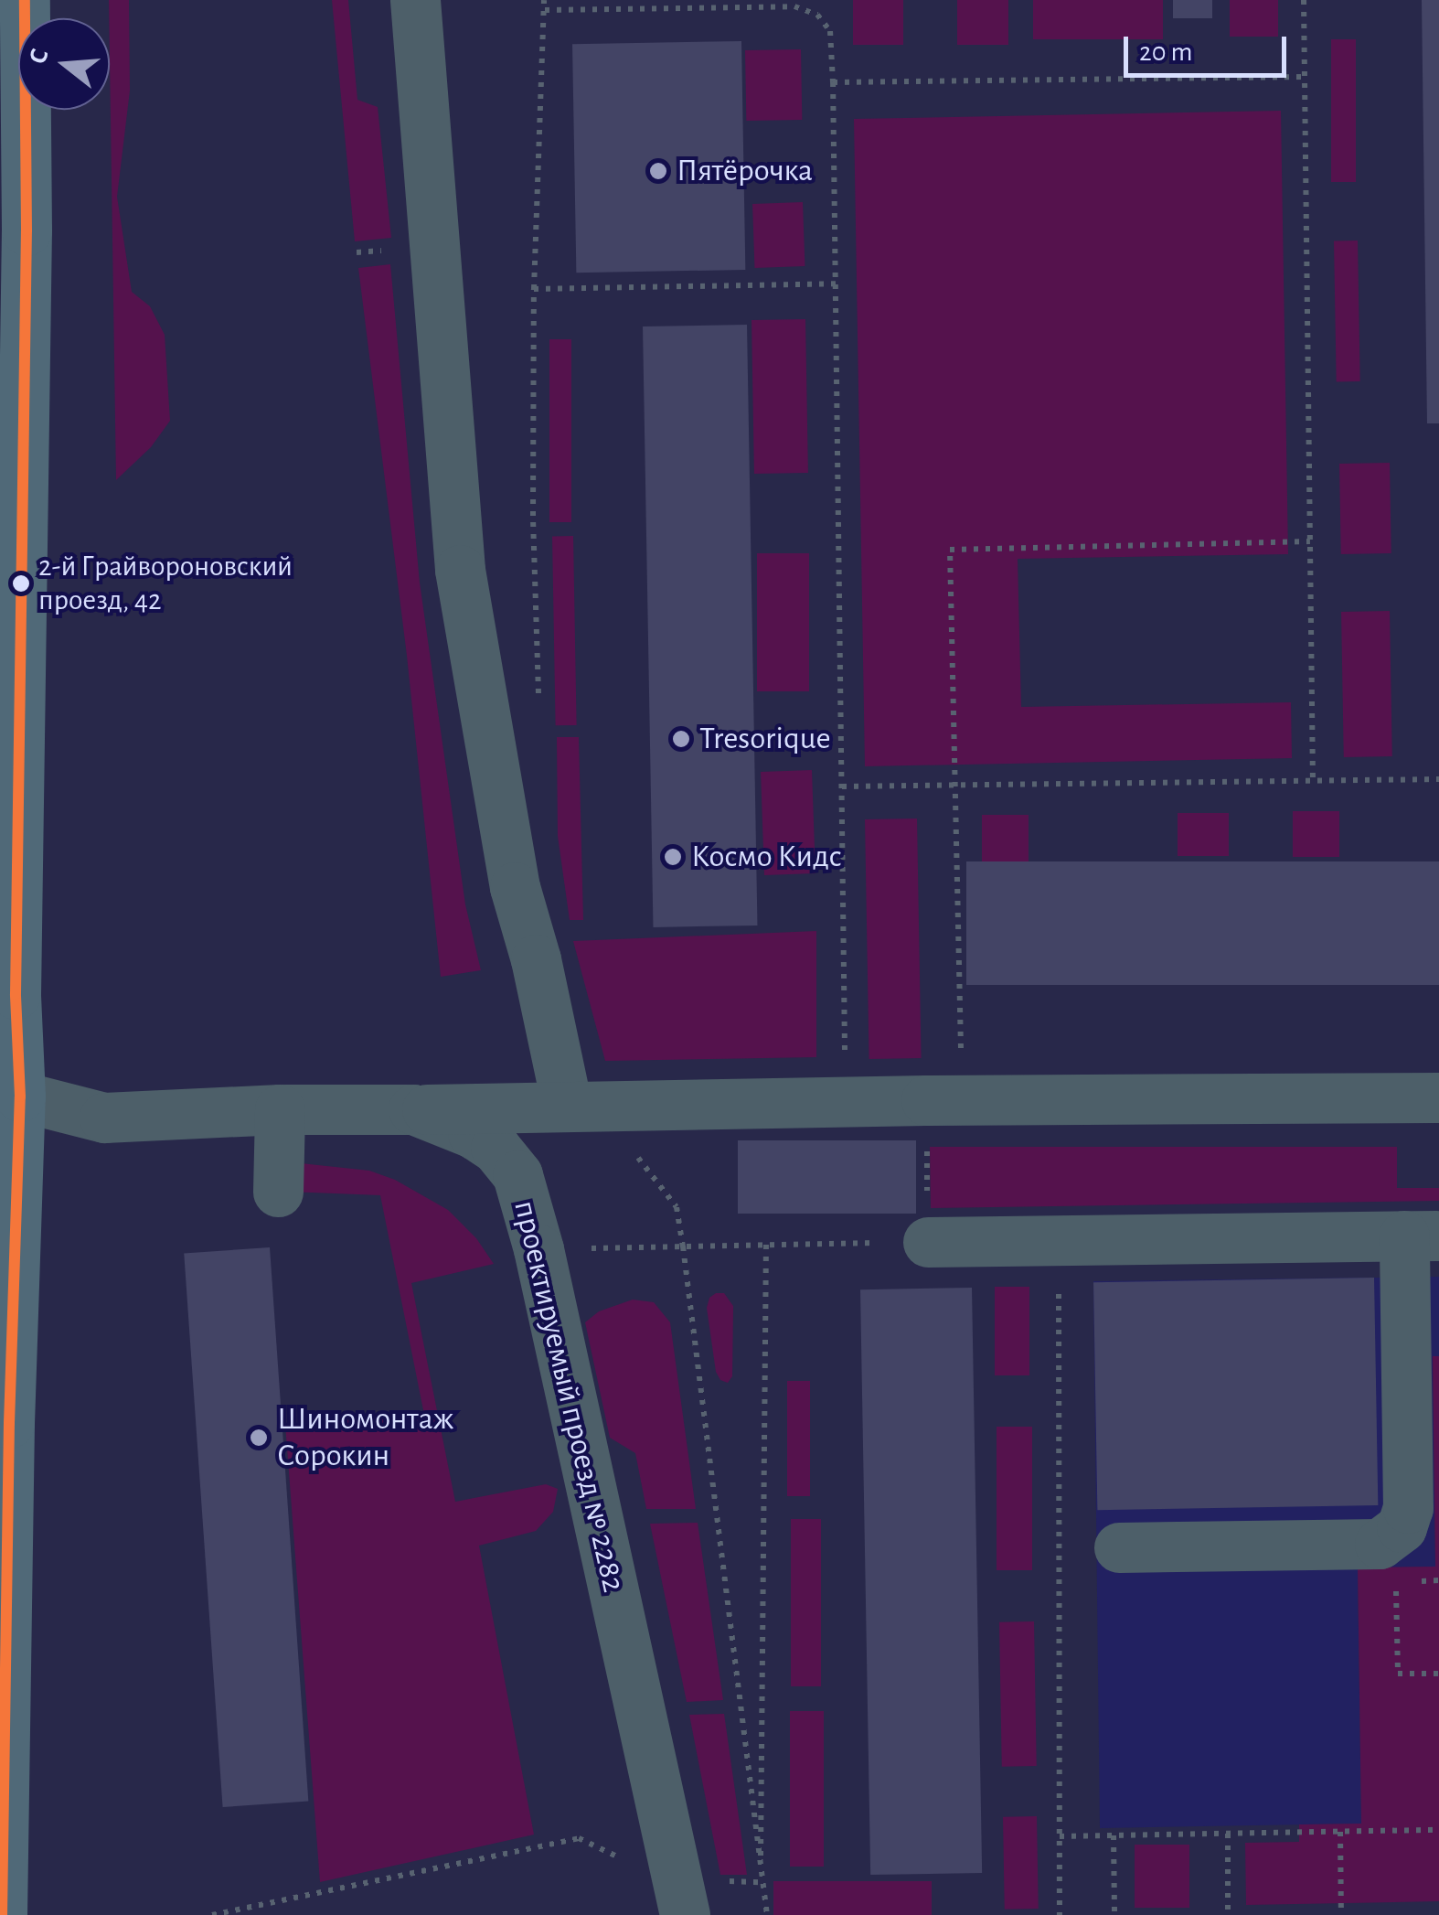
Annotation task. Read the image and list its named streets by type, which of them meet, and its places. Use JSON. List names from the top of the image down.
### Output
{
  "streets": {
    "street": ["проектируемый проезд № 2282"]
  },
  "places": [
    "Пятёрочка",
    "2-й Грайвороновский проезд, 42",
    "Tresorique",
    "Космо Кидс",
    "Шиномонтаж Сорокин"
  ],
  "scale_bar": "20 m",
  "north": "left"
}
